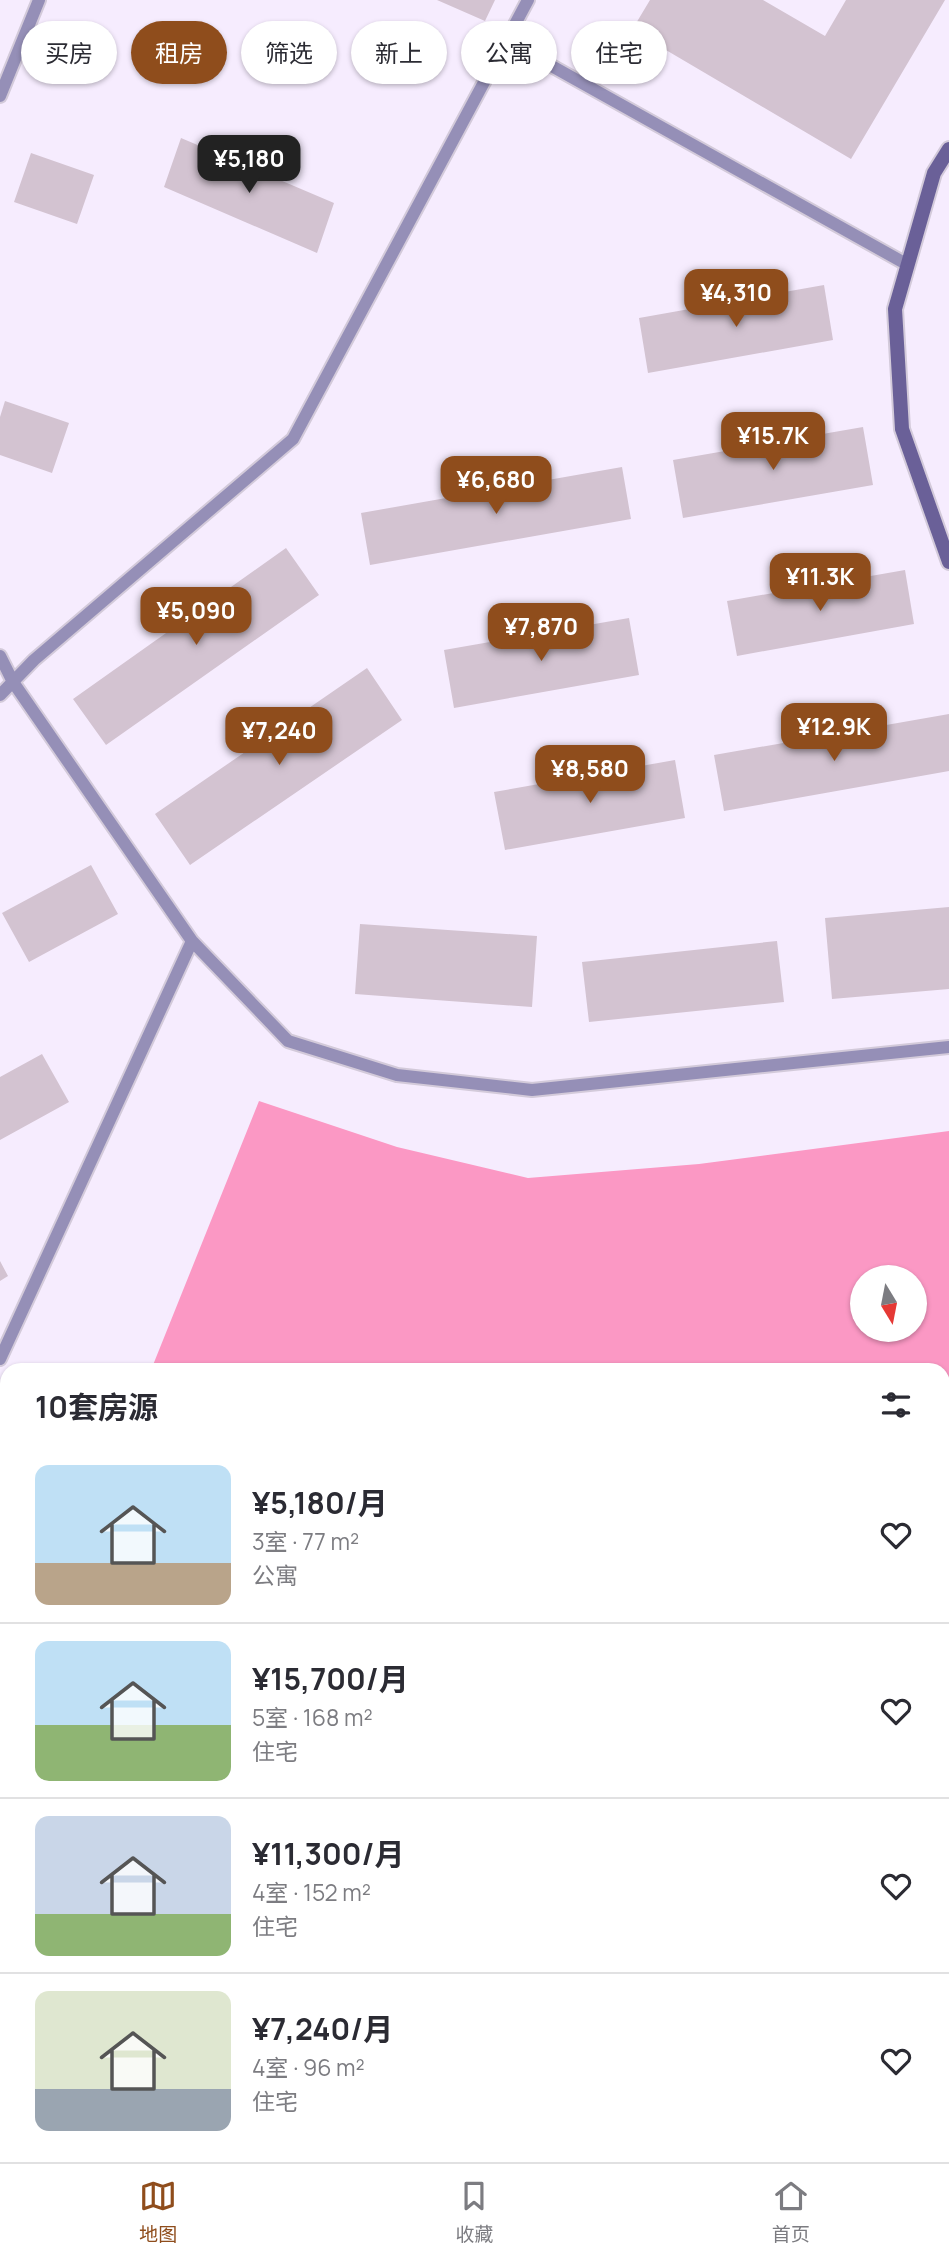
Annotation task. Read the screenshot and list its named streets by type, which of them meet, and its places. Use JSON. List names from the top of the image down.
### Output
{
  "north": "bottom",
  "page": {
    "chip": [
      "买房",
      "租房",
      "筛选",
      "新上",
      "公寓",
      "住宅"
    ],
    "price": [
      "¥5,180",
      "¥4,310",
      "¥15.7K",
      "¥6,680",
      "¥11.3K",
      "¥5,090",
      "¥7,870",
      "¥12.9K",
      "¥7,240",
      "¥8,580"
    ],
    "heading": "10套房源",
    "list": [
      {
        "name": "¥5,180/月",
        "note": "3室 · 77 m² · 公寓"
      },
      {
        "name": "¥15,700/月",
        "note": "5室 · 168 m² · 住宅"
      },
      {
        "name": "¥11,300/月",
        "note": "4室 · 152 m² · 住宅"
      },
      {
        "name": "¥7,240/月",
        "note": "4室 · 96 m² · 住宅"
      }
    ],
    "tabs": ["地图", "收藏", "首页"]
  }
}
